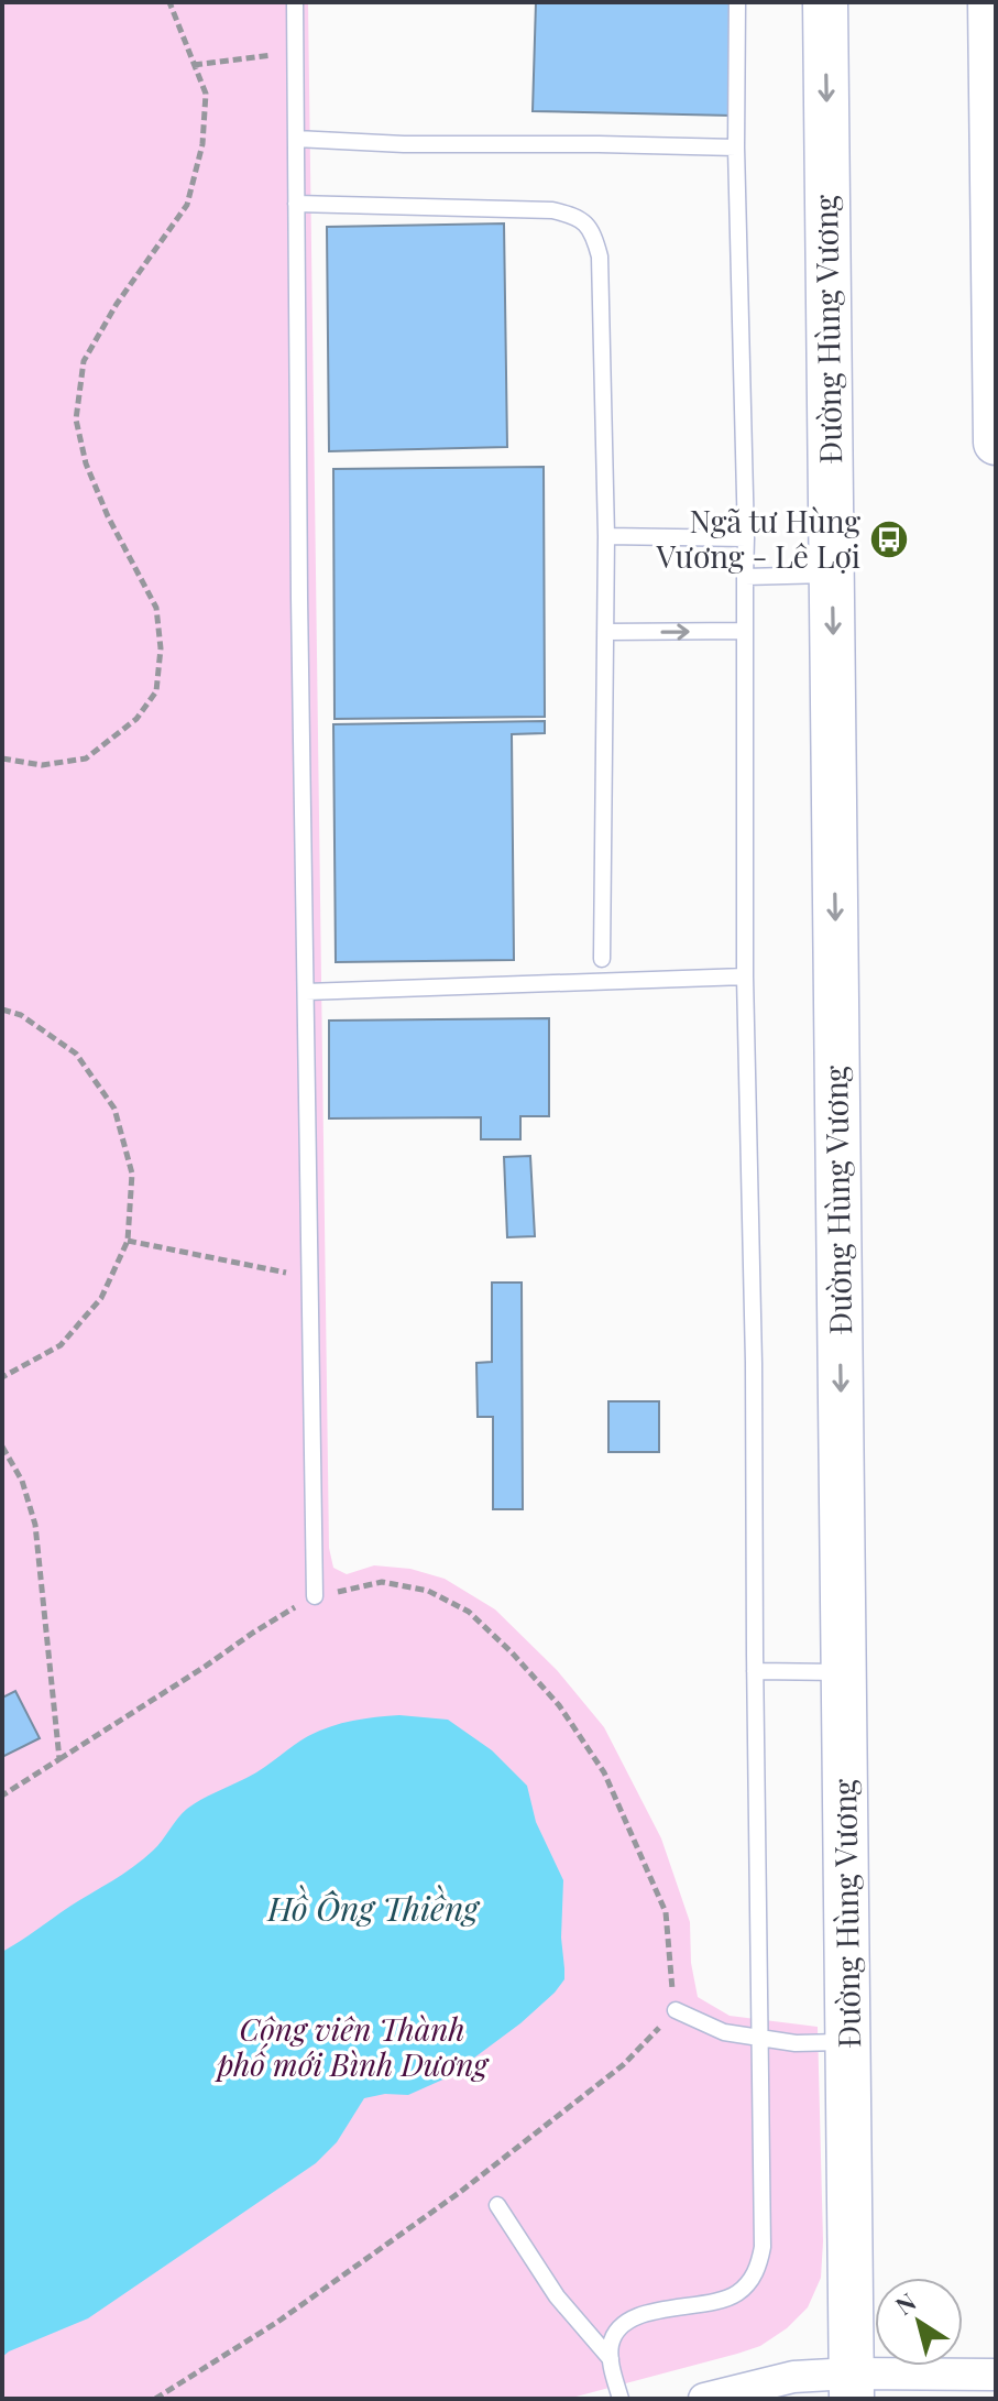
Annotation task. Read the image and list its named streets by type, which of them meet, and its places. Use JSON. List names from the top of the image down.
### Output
{
  "streets": {
    "main road": ["Đường Hùng Vương"]
  },
  "one_way": ["Đường Hùng Vương"],
  "water": ["Hồ Ông Thiềng"],
  "parks": ["Công viên Thành phố mới Bình Dương"],
  "places": {
    "bus stop": ["Ngã tư Hùng Vương - Lê Lợi"]
  },
  "north": "top left"
}
